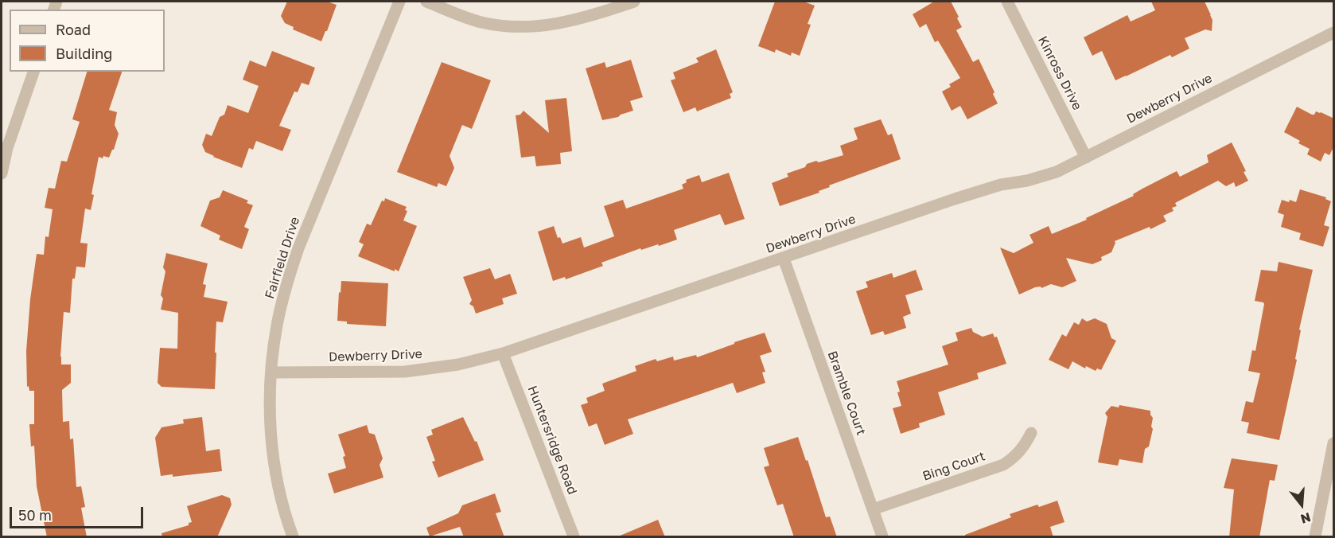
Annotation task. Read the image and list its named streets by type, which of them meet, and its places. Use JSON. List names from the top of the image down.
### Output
{
  "streets": {
    "street": [
      "Kinross Drive",
      "Dewberry Drive",
      "Fairfield Drive",
      "Bramble Court",
      "Huntersridge Road",
      "Bing Court"
    ]
  },
  "crossings": [
    ["Kinross Drive", "Dewberry Drive"],
    ["Dewberry Drive", "Fairfield Drive"],
    ["Dewberry Drive", "Bramble Court"],
    ["Dewberry Drive", "Huntersridge Road"],
    ["Bramble Court", "Bing Court"]
  ],
  "legend": ["Road", "Building"],
  "scale_bar": "50 m",
  "north": "bottom"
}
